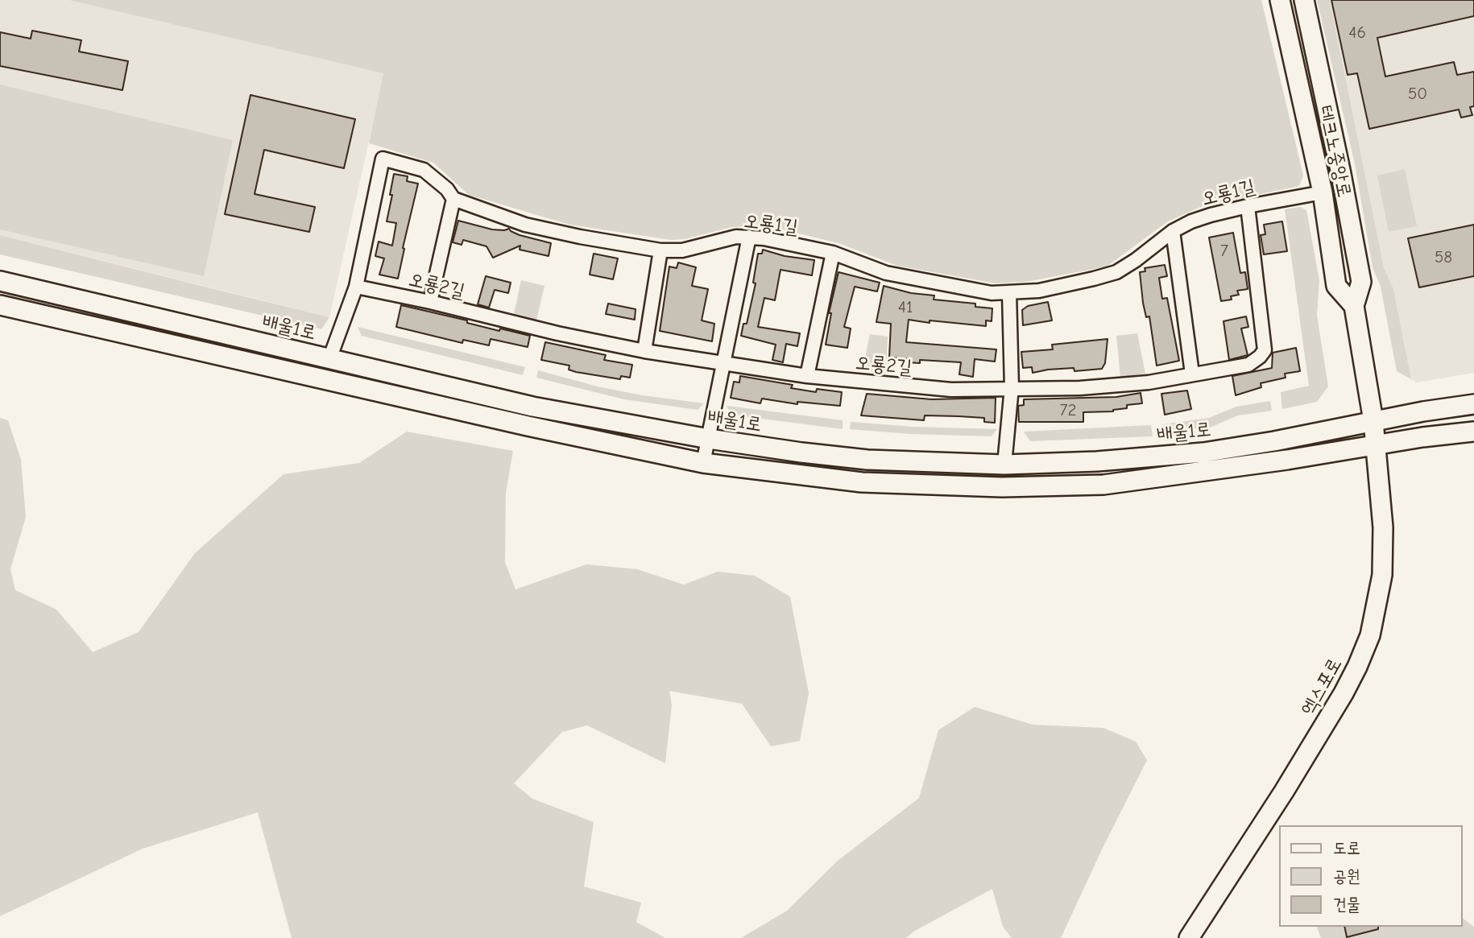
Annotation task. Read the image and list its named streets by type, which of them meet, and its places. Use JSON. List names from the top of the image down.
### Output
{
  "streets": {
    "main road": ["테크노중앙로", "배울1로", "엑스포로"],
    "street": ["오룡1길", "오룡2길"]
  },
  "crossings": [
    ["테크노중앙로", "오룡1길"],
    ["테크노중앙로", "배울1로"],
    ["테크노중앙로", "엑스포로"],
    ["오룡1길", "오룡2길"],
    ["오룡1길", "배울1로"],
    ["배울1로", "엑스포로"]
  ],
  "house_numbers": [
    "46",
    "50",
    "7",
    "58",
    "41",
    "72"
  ],
  "legend": ["도로", "공원", "건물"]
}
